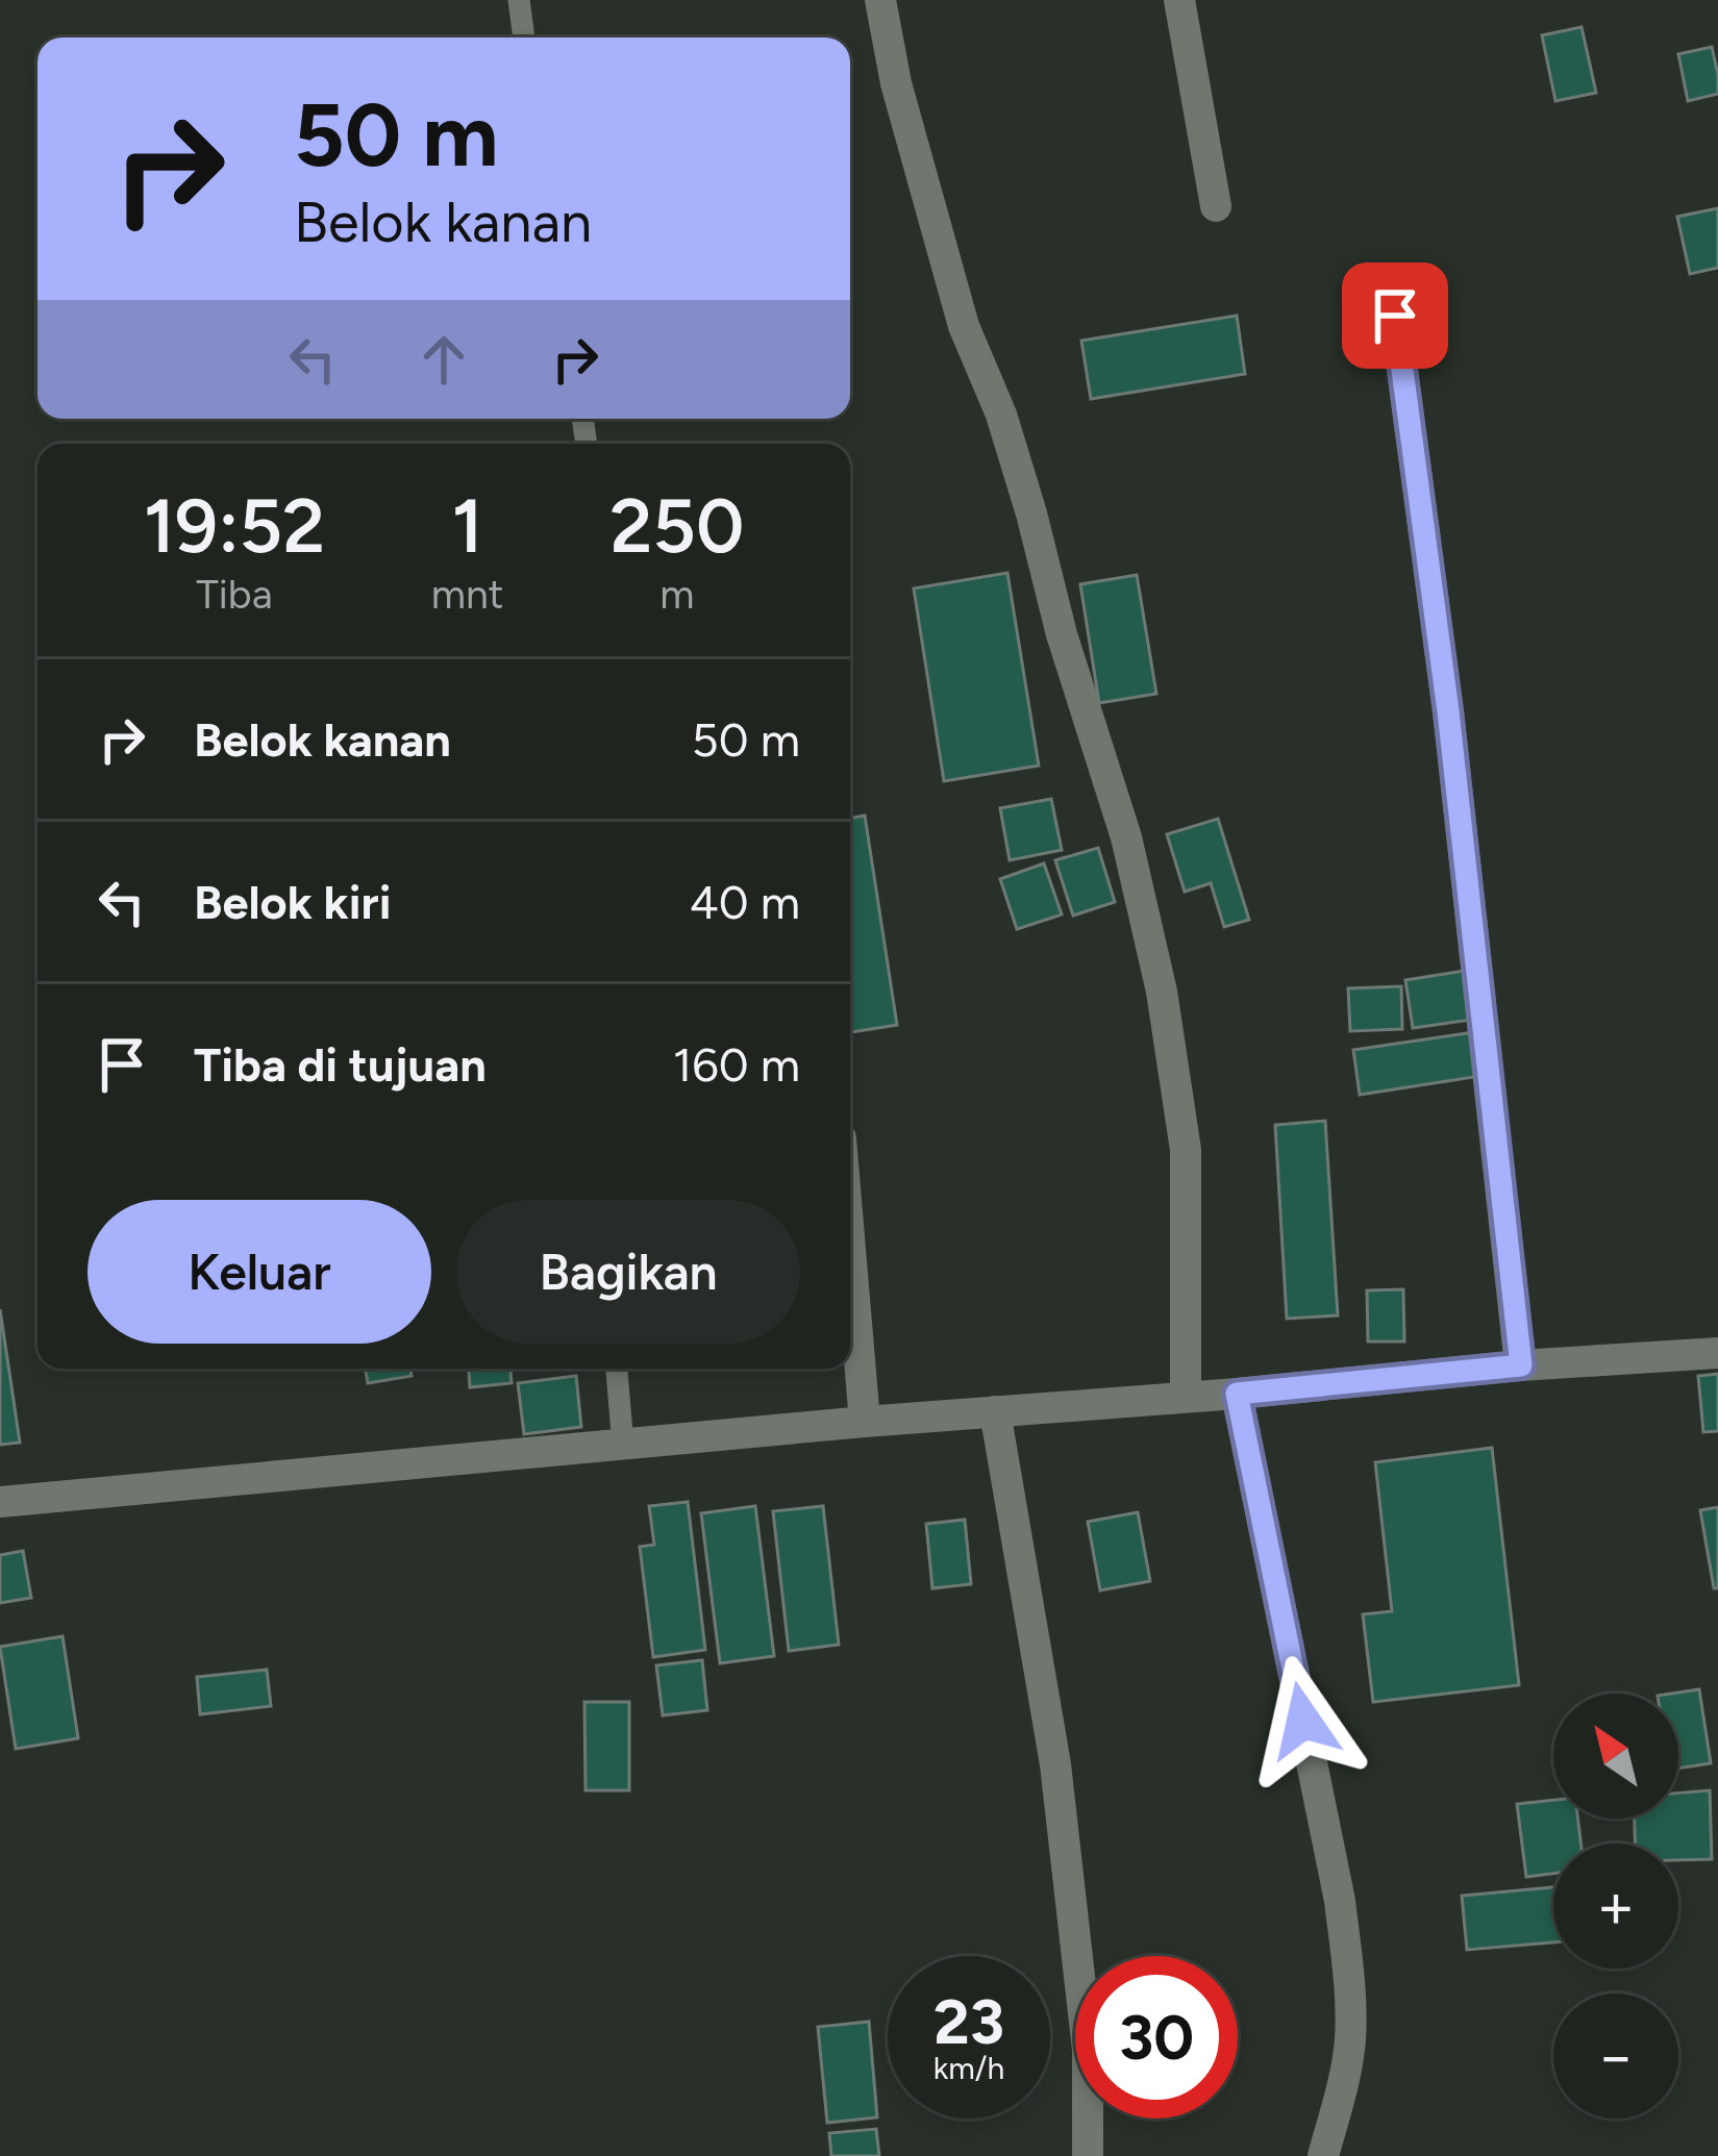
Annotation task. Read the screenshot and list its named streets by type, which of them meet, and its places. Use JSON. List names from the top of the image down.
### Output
{
  "north": "top left",
  "page": {
    "turn": ["50 m", "Belok kanan"],
    "eta": [
      "19:52",
      "Tiba",
      "1",
      "mnt",
      "250",
      "m"
    ],
    "list": [
      {
        "name": "Belok kanan",
        "value": "50 m"
      },
      {
        "name": "Belok kiri",
        "value": "40 m"
      },
      {
        "name": "Tiba di tujuan",
        "value": "160 m"
      }
    ],
    "buttons": ["Keluar", "Bagikan"],
    "map_buttons": ["+", "−"],
    "speed": "23 km/h",
    "limit": "30"
  }
}
